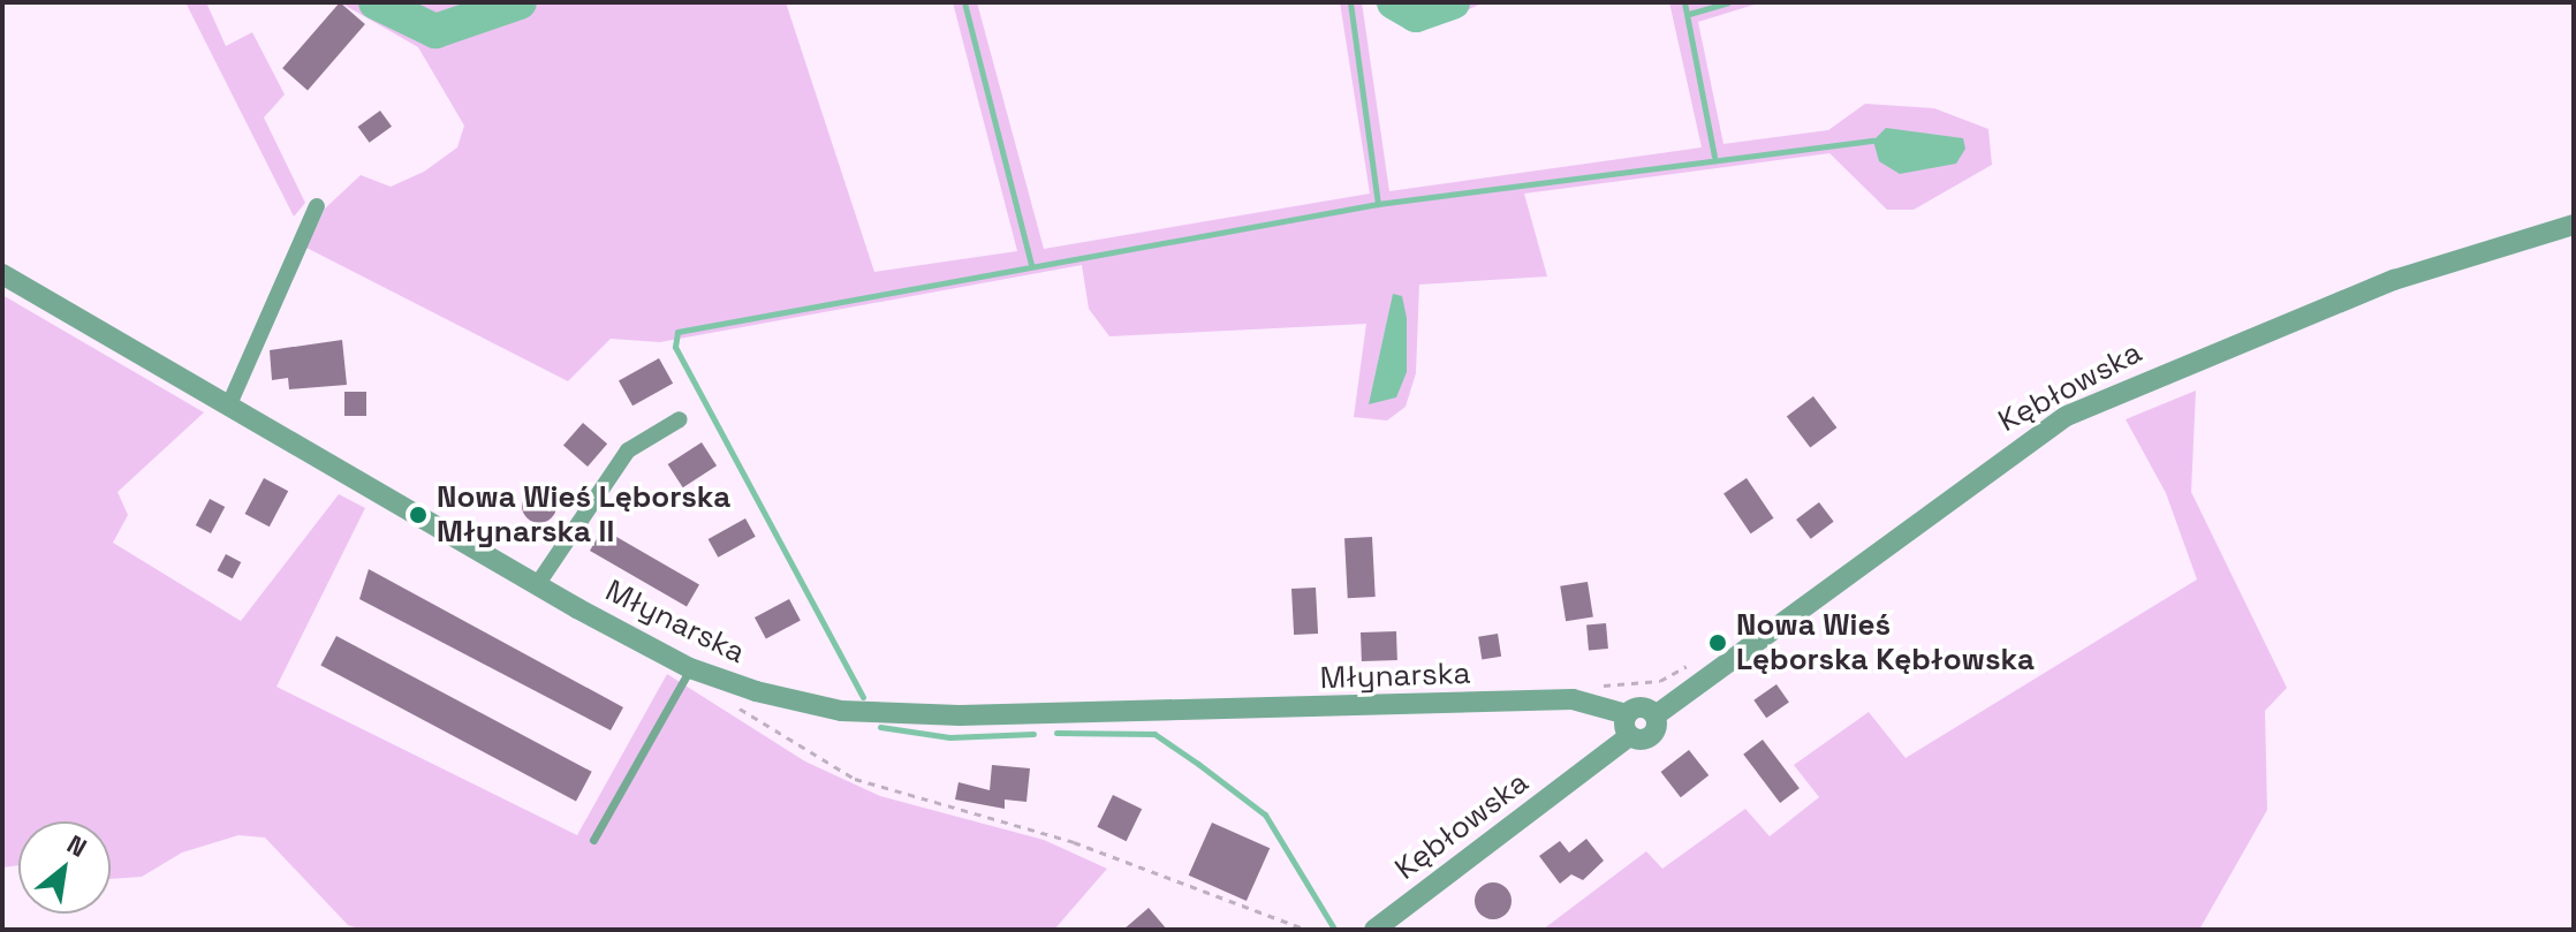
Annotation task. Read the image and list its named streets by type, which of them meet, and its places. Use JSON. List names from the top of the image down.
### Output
{
  "streets": {
    "street": ["Kębłowska", "Młynarska"]
  },
  "crossings": [
    ["Kębłowska", "Młynarska"]
  ],
  "places": ["Nowa Wieś Lęborska Młynarska II", "Nowa Wieś Lęborska Kębłowska"],
  "north": "top right"
}
